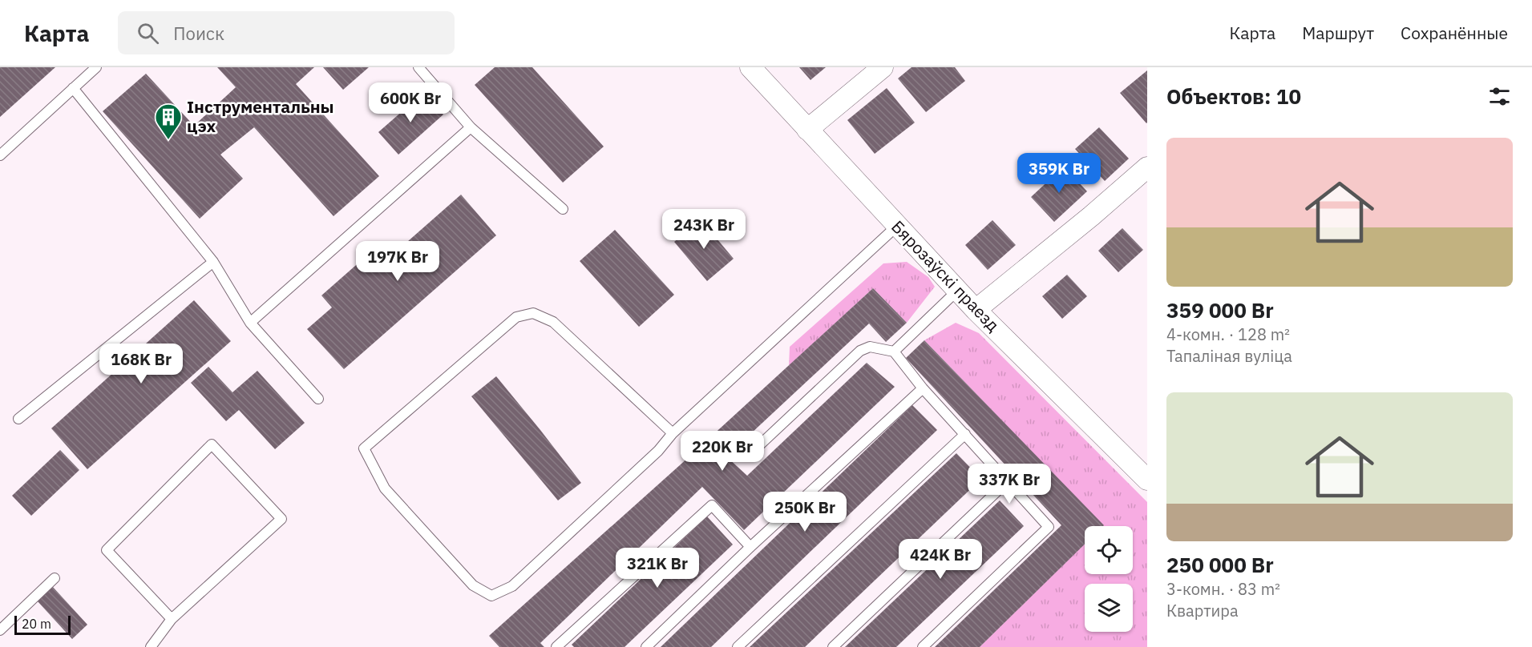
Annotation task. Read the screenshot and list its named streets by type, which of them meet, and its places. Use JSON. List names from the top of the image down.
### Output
{
  "streets": {
    "street": ["Бярозаўскі праезд"]
  },
  "places": {
    "building": ["Інструментальны цэх"]
  },
  "scale_bar": "20 m",
  "page": {
    "header": "Карта",
    "search": "Поиск",
    "nav": ["Карта", "Маршрут", "Сохранённые"],
    "heading": "Объектов: 10",
    "price": [
      "600K Br",
      "359K Br",
      "243K Br",
      "197K Br",
      "168K Br",
      "220K Br",
      "337K Br",
      "250K Br",
      "424K Br",
      "321K Br"
    ],
    "list": [
      {
        "name": "359 000 Br",
        "note": "4-комн. · 128 m² · Тапаліная вуліца"
      },
      {
        "name": "250 000 Br",
        "note": "3-комн. · 83 m² · Квартира"
      }
    ],
    "scale": "20 m"
  }
}
